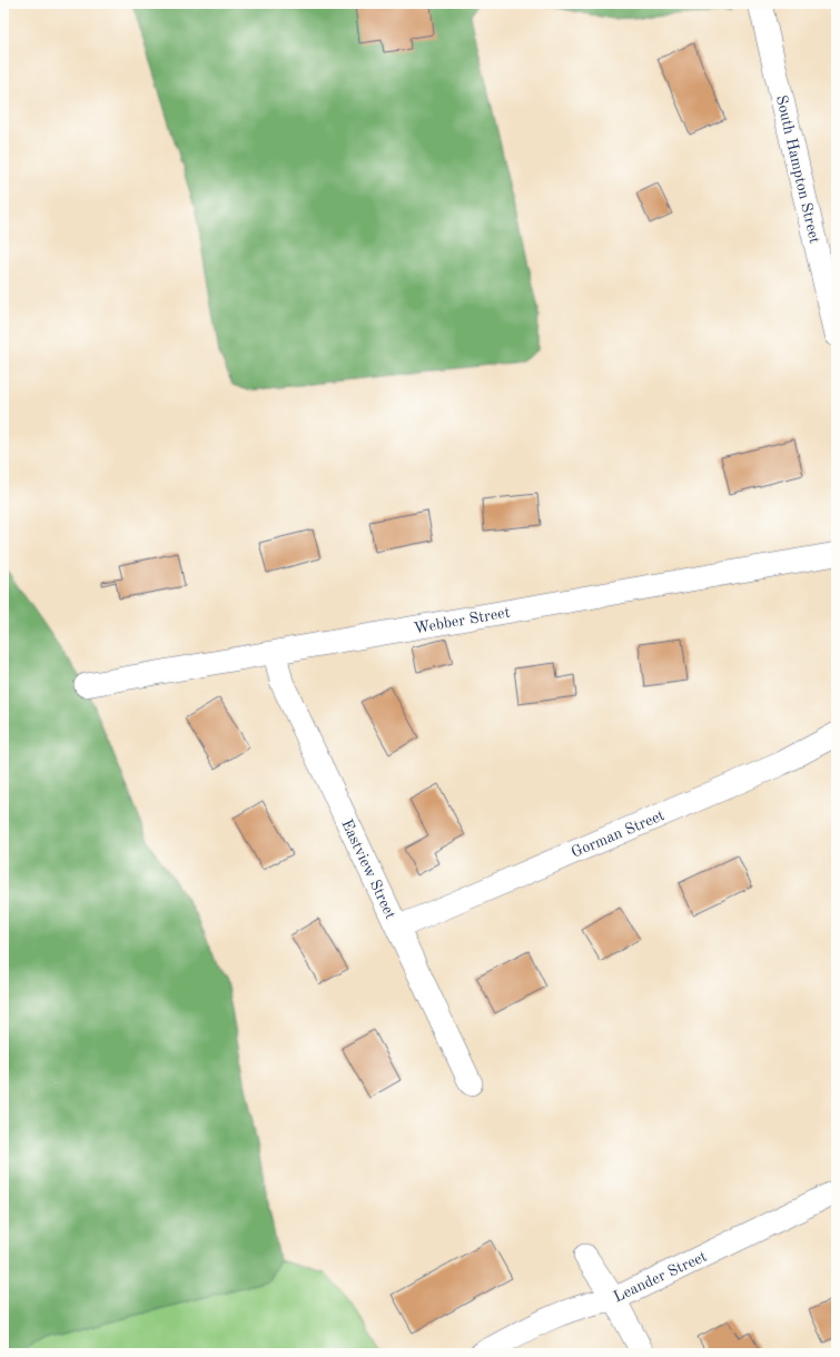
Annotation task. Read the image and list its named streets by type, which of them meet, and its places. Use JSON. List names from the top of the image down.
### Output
{
  "streets": {
    "street": [
      "South Hampton Street",
      "Webber Street",
      "Gorman Street",
      "Eastview Street",
      "Leander Street"
    ]
  },
  "crossings": [
    ["Webber Street", "Eastview Street"],
    ["Gorman Street", "Eastview Street"]
  ]
}
